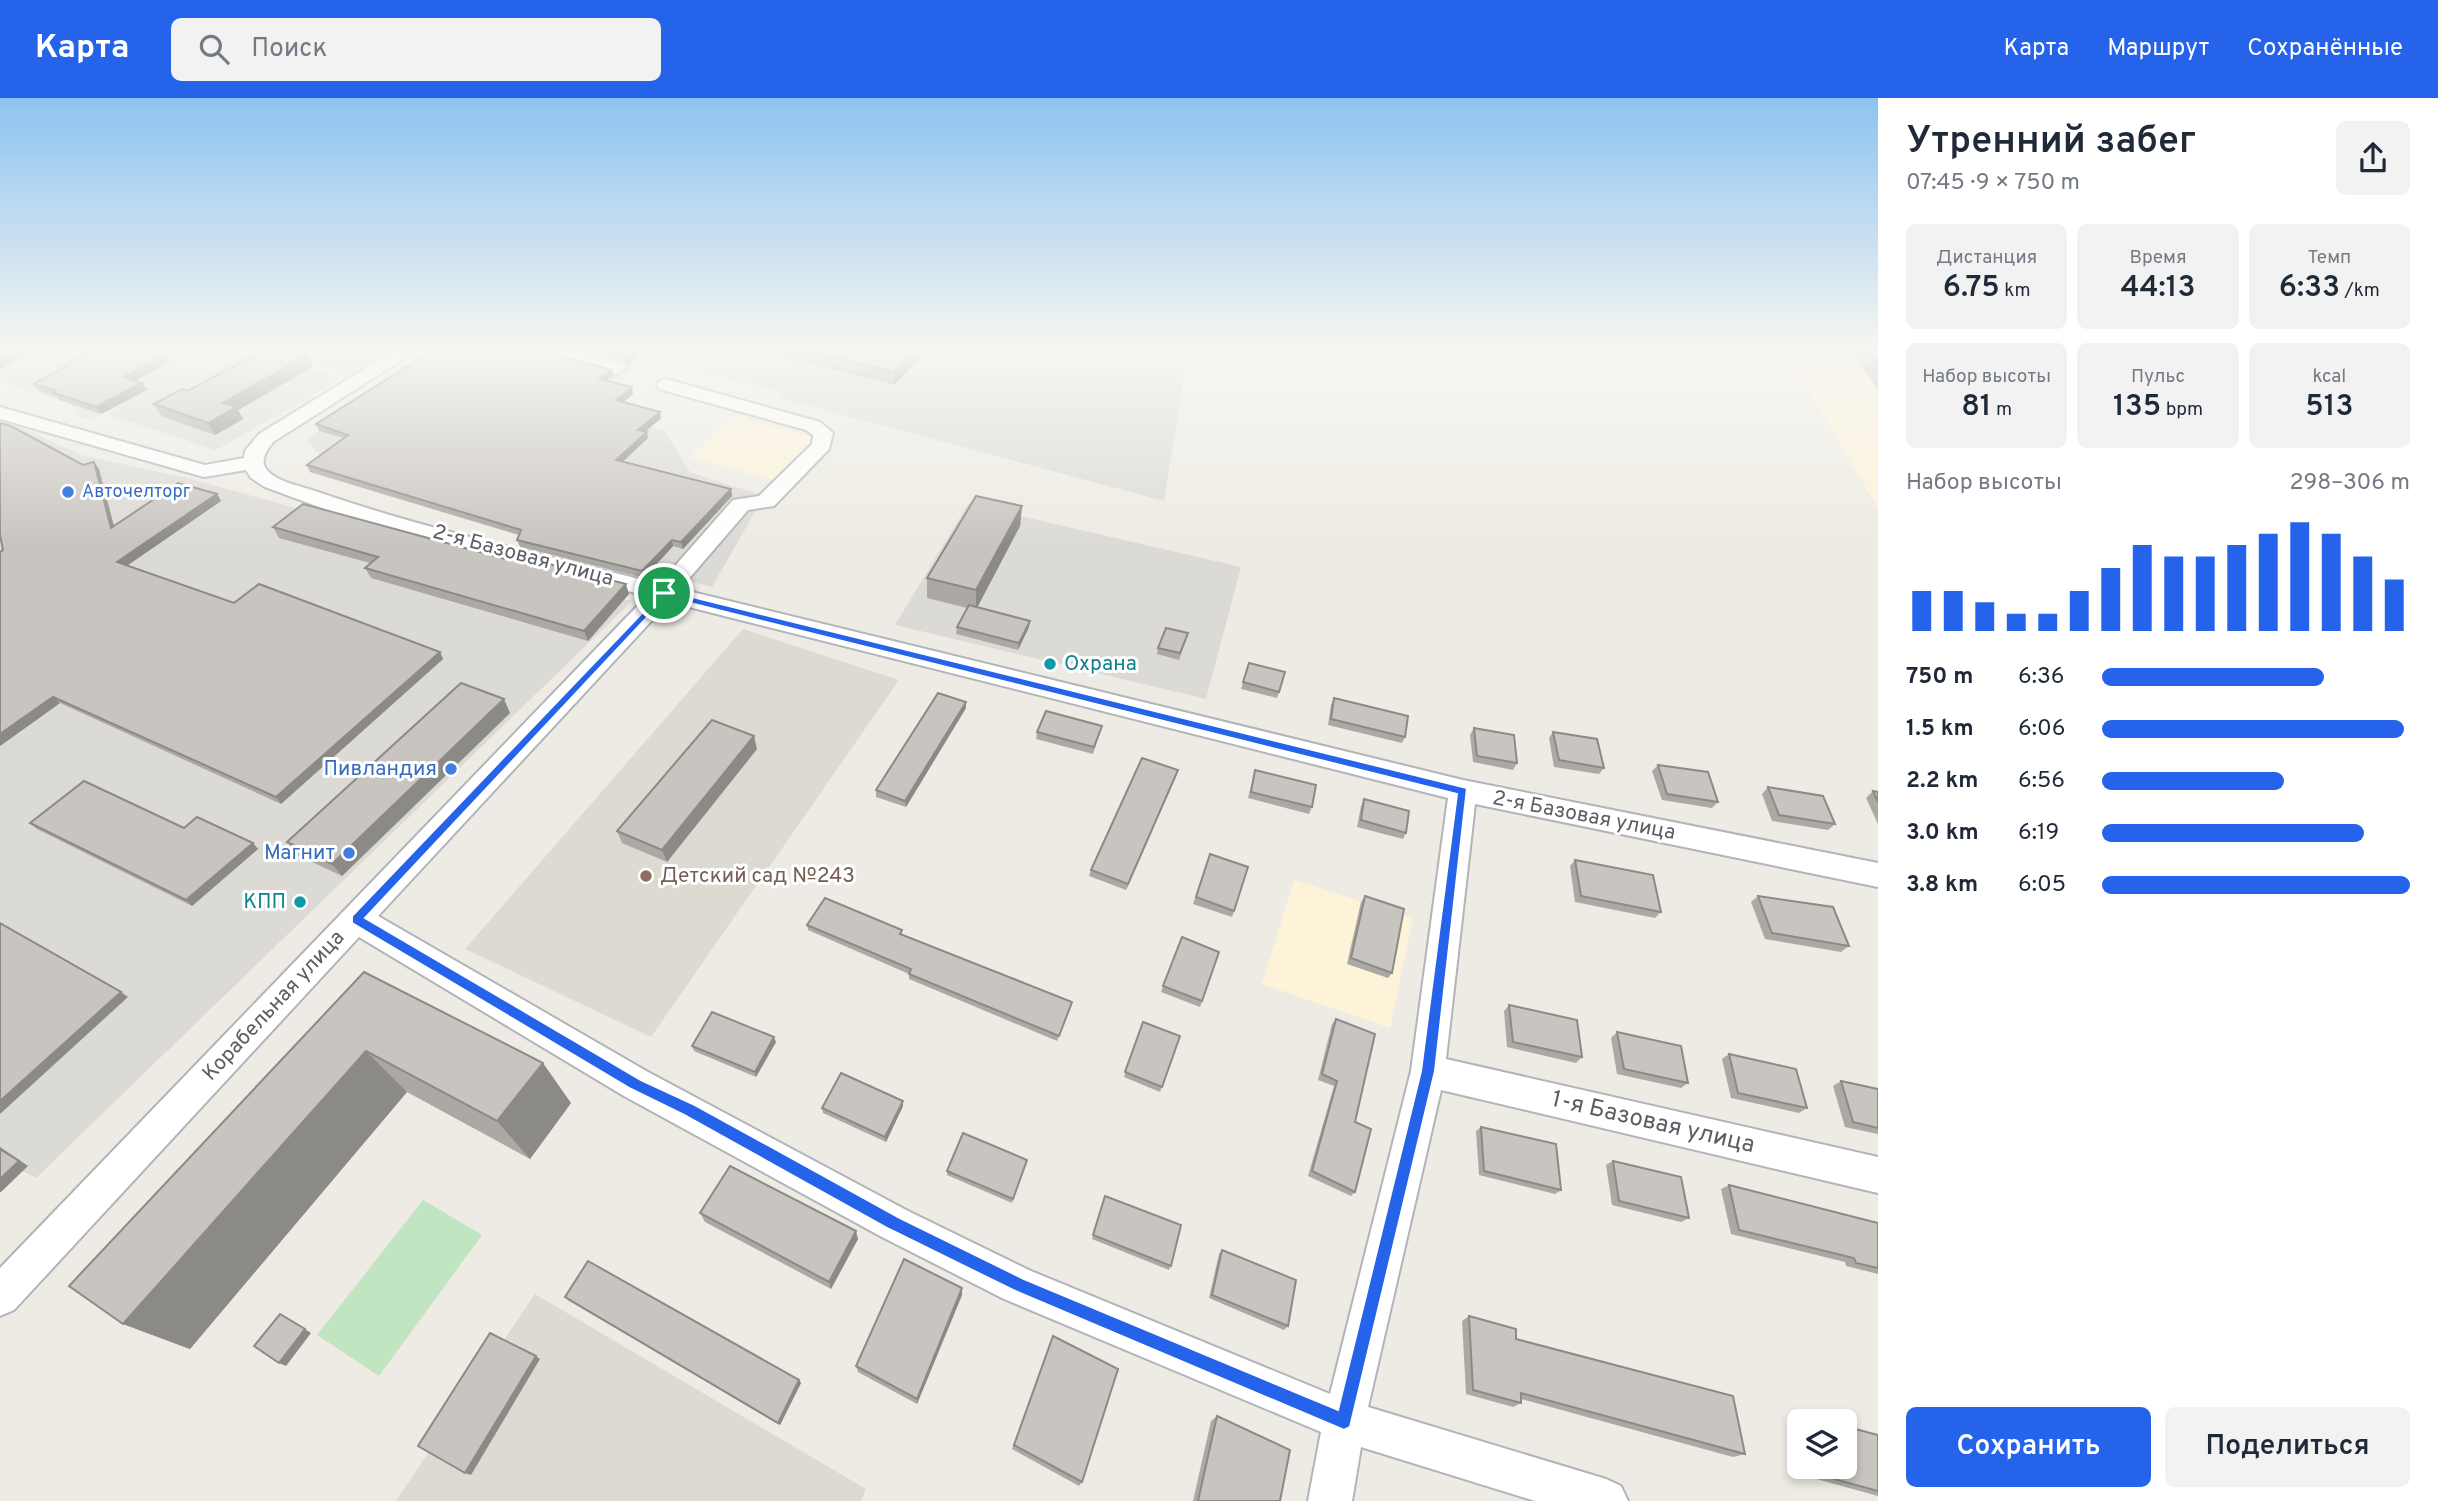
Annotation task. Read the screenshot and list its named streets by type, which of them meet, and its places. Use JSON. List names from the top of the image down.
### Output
{
  "streets": {
    "street": ["2-я Базовая улица", "Корабельная улица", "1-я Базовая улица"]
  },
  "crossings": [
    ["2-я Базовая улица", "Корабельная улица"]
  ],
  "places": [
    "Авточелторг",
    "Охрана",
    "Пивландия",
    "Магнит",
    "Детский сад №243",
    "КПП"
  ],
  "page": {
    "header": "Карта",
    "search": "Поиск",
    "nav": ["Карта", "Маршрут", "Сохранённые"],
    "heading": ["Утренний забег", "07:45 · 9 × 750 m"],
    "stats": [
      ["Дистанция", "6.75 km"],
      ["Время", "44:13"],
      ["Темп", "6:33 /km"],
      ["Набор высоты", "81 m"],
      ["Пульс", "135 bpm"],
      ["kcal", "513"]
    ],
    "chart": ["Набор высоты", "298–306 m"],
    "list": [
      {
        "name": "750 m",
        "note": "6:36"
      },
      {
        "name": "1.5 km",
        "note": "6:06"
      },
      {
        "name": "2.2 km",
        "note": "6:56"
      },
      {
        "name": "3.0 km",
        "note": "6:19"
      },
      {
        "name": "3.8 km",
        "note": "6:05"
      }
    ],
    "buttons": ["Сохранить", "Поделиться"]
  }
}
